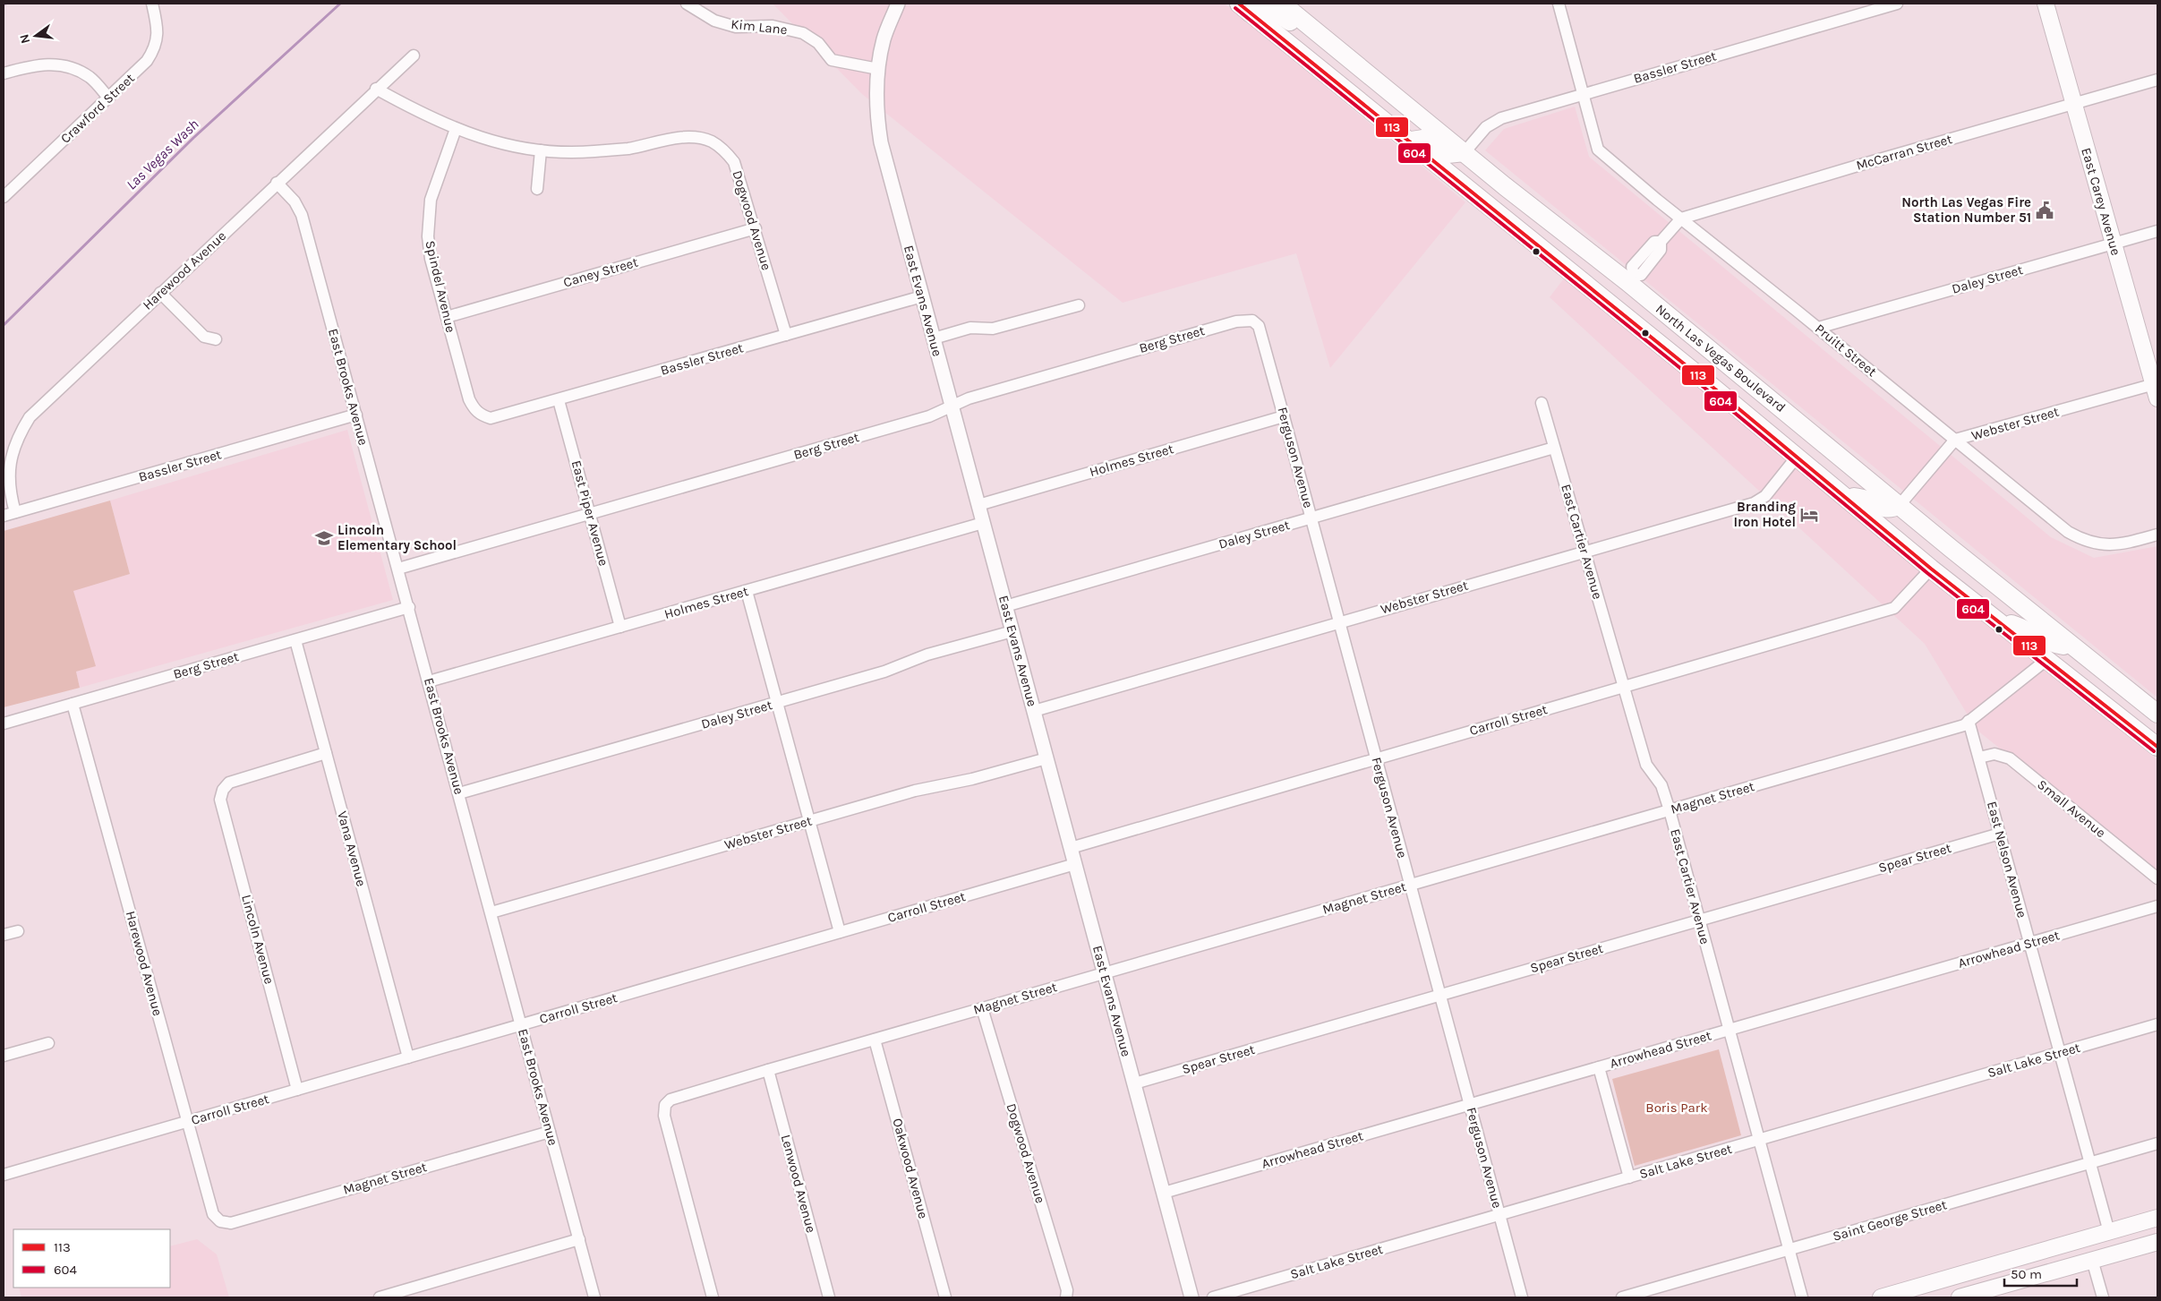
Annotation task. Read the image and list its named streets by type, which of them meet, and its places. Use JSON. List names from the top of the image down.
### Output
{
  "streets": {
    "main road": ["East Carey Avenue", "North Las Vegas Boulevard"],
    "street": [
      "Kim Lane",
      "Bassler Street",
      "Crawford Street",
      "McCarran Street",
      "Dogwood Avenue",
      "Harewood Avenue",
      "Caney Street",
      "Daley Street",
      "Spindel Avenue",
      "East Evans Avenue",
      "Berg Street",
      "Pruitt Street",
      "East Brooks Avenue",
      "Webster Street",
      "Ferguson Avenue",
      "Holmes Street",
      "East Piper Avenue",
      "East Cartier Avenue",
      "Carroll Street",
      "Magnet Street",
      "Small Avenue",
      "Vana Avenue",
      "Spear Street",
      "East Nelson Avenue",
      "Lincoln Avenue",
      "Arrowhead Street",
      "Salt Lake Street",
      "Oakwood Avenue",
      "Lenwood Avenue",
      "Saint George Street"
    ]
  },
  "crossings": [
    ["Kim Lane", "East Evans Avenue"],
    ["Bassler Street", "Dogwood Avenue"],
    ["Bassler Street", "Harewood Avenue"],
    ["Bassler Street", "Spindel Avenue"],
    ["Bassler Street", "East Evans Avenue"],
    ["Bassler Street", "Pruitt Street"],
    ["Bassler Street", "North Las Vegas Boulevard"],
    ["Bassler Street", "East Brooks Avenue"],
    ["Bassler Street", "East Piper Avenue"],
    ["McCarran Street", "East Carey Avenue"],
    ["McCarran Street", "Pruitt Street"],
    ["East Carey Avenue", "Daley Street"],
    ["East Carey Avenue", "Webster Street"],
    ["Dogwood Avenue", "Harewood Avenue"],
    ["Dogwood Avenue", "Caney Street"],
    ["Dogwood Avenue", "Spindel Avenue"],
    ["Dogwood Avenue", "Magnet Street"],
    ["Harewood Avenue", "Berg Street"],
    ["Harewood Avenue", "East Brooks Avenue"],
    ["Harewood Avenue", "Carroll Street"],
    ["Harewood Avenue", "Magnet Street"],
    ["Caney Street", "Spindel Avenue"],
    ["Daley Street", "East Evans Avenue"],
    ["Daley Street", "Pruitt Street"],
    ["Daley Street", "East Brooks Avenue"],
    ["Daley Street", "Ferguson Avenue"],
    ["Daley Street", "East Cartier Avenue"],
    ["East Evans Avenue", "Berg Street"],
    ["East Evans Avenue", "Webster Street"],
    ["East Evans Avenue", "Holmes Street"],
    ["East Evans Avenue", "Carroll Street"],
    ["East Evans Avenue", "Magnet Street"],
    ["East Evans Avenue", "Spear Street"],
    ["East Evans Avenue", "Arrowhead Street"],
    ["Berg Street", "East Brooks Avenue"],
    ["Berg Street", "Ferguson Avenue"],
    ["Berg Street", "East Piper Avenue"],
    ["Berg Street", "Vana Avenue"],
    ["Pruitt Street", "Webster Street"],
    ["North Las Vegas Boulevard", "Webster Street"],
    ["North Las Vegas Boulevard", "Carroll Street"],
    ["North Las Vegas Boulevard", "Magnet Street"],
    ["East Brooks Avenue", "Webster Street"],
    ["East Brooks Avenue", "Holmes Street"],
    ["East Brooks Avenue", "Carroll Street"],
    ["East Brooks Avenue", "Magnet Street"],
    ["Webster Street", "Ferguson Avenue"],
    ["Webster Street", "East Cartier Avenue"],
    ["Ferguson Avenue", "Holmes Street"],
    ["Ferguson Avenue", "Carroll Street"],
    ["Ferguson Avenue", "Magnet Street"],
    ["Ferguson Avenue", "Spear Street"],
    ["Ferguson Avenue", "Arrowhead Street"],
    ["Ferguson Avenue", "Salt Lake Street"],
    ["Holmes Street", "East Piper Avenue"],
    ["East Cartier Avenue", "Carroll Street"],
    ["East Cartier Avenue", "Magnet Street"],
    ["East Cartier Avenue", "Spear Street"],
    ["East Cartier Avenue", "Arrowhead Street"],
    ["East Cartier Avenue", "Salt Lake Street"],
    ["East Cartier Avenue", "Saint George Street"],
    ["Carroll Street", "Vana Avenue"],
    ["Carroll Street", "Lincoln Avenue"],
    ["Magnet Street", "East Nelson Avenue"],
    ["Magnet Street", "Oakwood Avenue"],
    ["Magnet Street", "Lenwood Avenue"],
    ["Small Avenue", "East Nelson Avenue"],
    ["Vana Avenue", "Lincoln Avenue"],
    ["Spear Street", "East Nelson Avenue"],
    ["East Nelson Avenue", "Arrowhead Street"],
    ["East Nelson Avenue", "Salt Lake Street"],
    ["East Nelson Avenue", "Saint George Street"]
  ],
  "water": ["Las Vegas Wash"],
  "parks": ["Boris Park"],
  "places": {
    "public building": ["North Las Vegas Fire Station Number 51"],
    "hotel": ["Branding Iron Hotel"],
    "school or university": ["Lincoln Elementary School"]
  },
  "lines": ["transit line 113", "transit line 604"],
  "legend": ["113", "604"],
  "scale_bar": "50 m",
  "north": "left"
}
